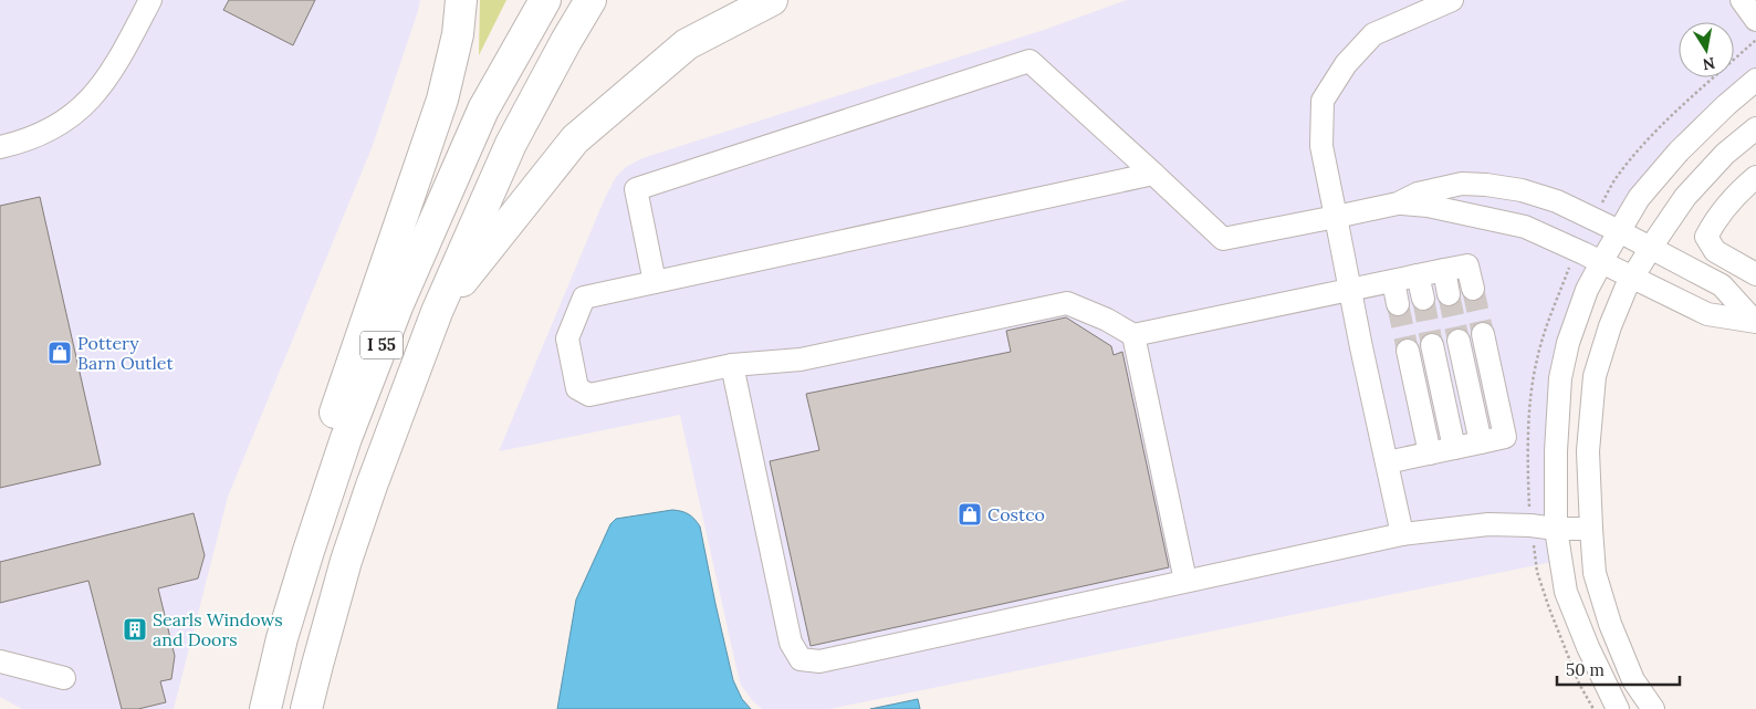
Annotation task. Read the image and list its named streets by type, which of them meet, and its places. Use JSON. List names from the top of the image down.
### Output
{
  "streets": {
    "highway": ["I 55"]
  },
  "places": {
    "shop": ["Pottery Barn Outlet", "Costco"],
    "building": ["Searls Windows and Doors"]
  },
  "scale_bar": "50 m",
  "north": "bottom"
}
